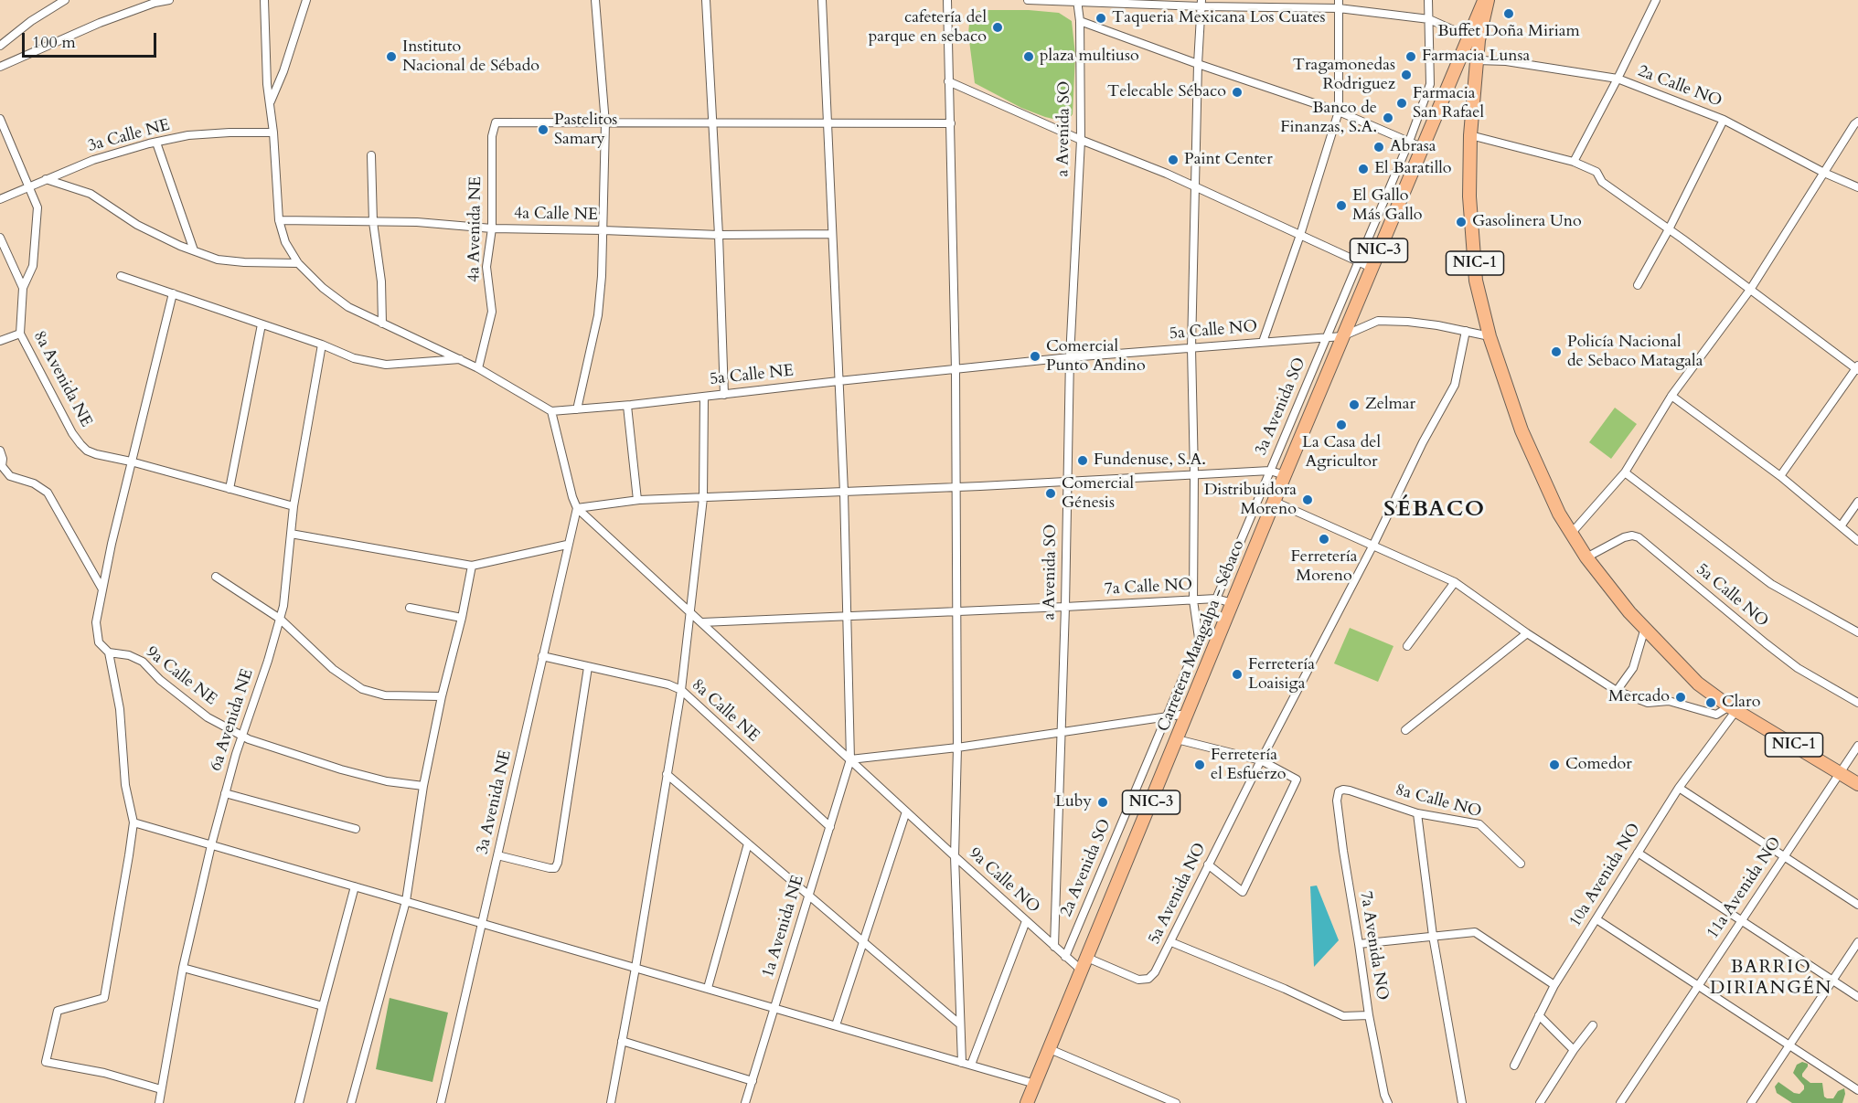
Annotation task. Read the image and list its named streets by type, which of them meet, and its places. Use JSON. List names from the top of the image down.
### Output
{
  "streets": {
    "main road": ["NIC-3", "NIC-1", "Carretera Matagalpa - Sébaco"],
    "street": [
      "2a Calle NO",
      "a Avenida SO",
      "3a Calle NE",
      "4a Calle NE",
      "4a Avenida NE",
      "5a Calle NO",
      "5a Calle NE",
      "8a Avenida NE",
      "3a Avenida SO",
      "7a Calle NO",
      "9a Calle NE",
      "8a Calle NE",
      "6a Avenida NE",
      "8a Calle NO",
      "3a Avenida NE",
      "2a Avenida SO",
      "10a Avenida NO",
      "9a Calle NO",
      "11a Avenida NO",
      "5a Avenida NO",
      "1a Avenida NE",
      "7a Avenida NO"
    ]
  },
  "crossings": [
    ["2a Calle NO", "NIC-1"],
    ["a Avenida SO", "5a Calle NO"],
    ["a Avenida SO", "7a Calle NO"],
    ["a Avenida SO", "9a Calle NO"],
    ["3a Calle NE", "8a Avenida NE"],
    ["4a Calle NE", "4a Avenida NE"],
    ["4a Calle NE", "1a Avenida NE"],
    ["NIC-1", "5a Calle NO"],
    ["NIC-1", "Carretera Matagalpa - Sébaco"],
    ["NIC-1", "10a Avenida NO"],
    ["NIC-1", "11a Avenida NO"],
    ["5a Calle NO", "5a Calle NE"],
    ["5a Calle NO", "3a Avenida SO"],
    ["5a Calle NO", "Carretera Matagalpa - Sébaco"],
    ["5a Calle NO", "5a Avenida NO"],
    ["5a Calle NE", "1a Avenida NE"],
    ["8a Avenida NE", "6a Avenida NE"],
    ["3a Avenida SO", "7a Calle NO"],
    ["3a Avenida SO", "2a Avenida SO"],
    ["7a Calle NO", "Carretera Matagalpa - Sébaco"],
    ["7a Calle NO", "9a Calle NO"],
    ["7a Calle NO", "1a Avenida NE"],
    ["Carretera Matagalpa - Sébaco", "9a Calle NO"],
    ["Carretera Matagalpa - Sébaco", "5a Avenida NO"],
    ["9a Calle NE", "6a Avenida NE"],
    ["8a Calle NE", "3a Avenida NE"],
    ["8a Calle NE", "1a Avenida NE"],
    ["8a Calle NO", "7a Avenida NO"],
    ["3a Avenida NE", "9a Calle NO"],
    ["2a Avenida SO", "9a Calle NO"],
    ["9a Calle NO", "1a Avenida NE"]
  ],
  "districts": ["SÉBACO", "BARRIO DIRIANGÉN"],
  "places": [
    "Buffet Doña Miriam",
    "Taqueria Mexicana Los Cuates",
    "cafetería del parque en sebaco",
    "Instituto Nacional de Sébado",
    "plaza multiuso",
    "Farmacia Lunsa",
    "Tragamonedas Rodriguez",
    "Telecable Sébaco",
    "Farmacia San Rafael",
    "Banco de Finanzas, S.A.",
    "Pastelitos Samary",
    "Abrasa",
    "Paint Center",
    "El Baratillo",
    "El Gallo Más Gallo",
    "Gasolinera Uno",
    "Policía Nacional de Sebaco Matagala",
    "Comercial Punto Andino",
    "Zelmar",
    "La Casa del Agricultor",
    "Fundenuse, S.A.",
    "Comercial Génesis",
    "Distribuidora Moreno",
    "Ferretería Moreno",
    "Ferretería Loaisiga",
    "Mercado",
    "Claro",
    "Ferretería el Esfuerzo",
    "Comedor",
    "Luby"
  ],
  "scale_bar": "100 m"
}
